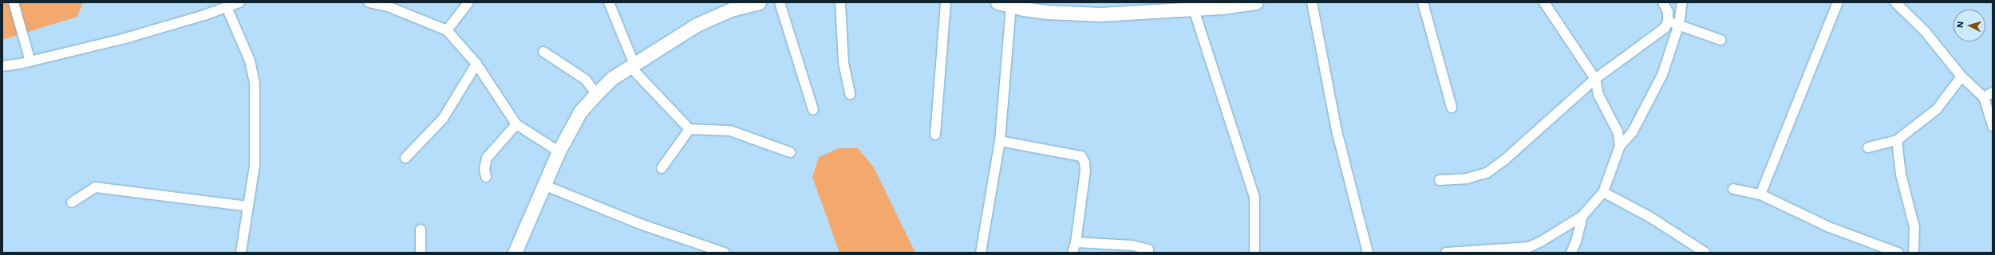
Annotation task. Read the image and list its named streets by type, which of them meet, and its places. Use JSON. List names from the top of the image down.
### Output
{
  "north": "left"
}
